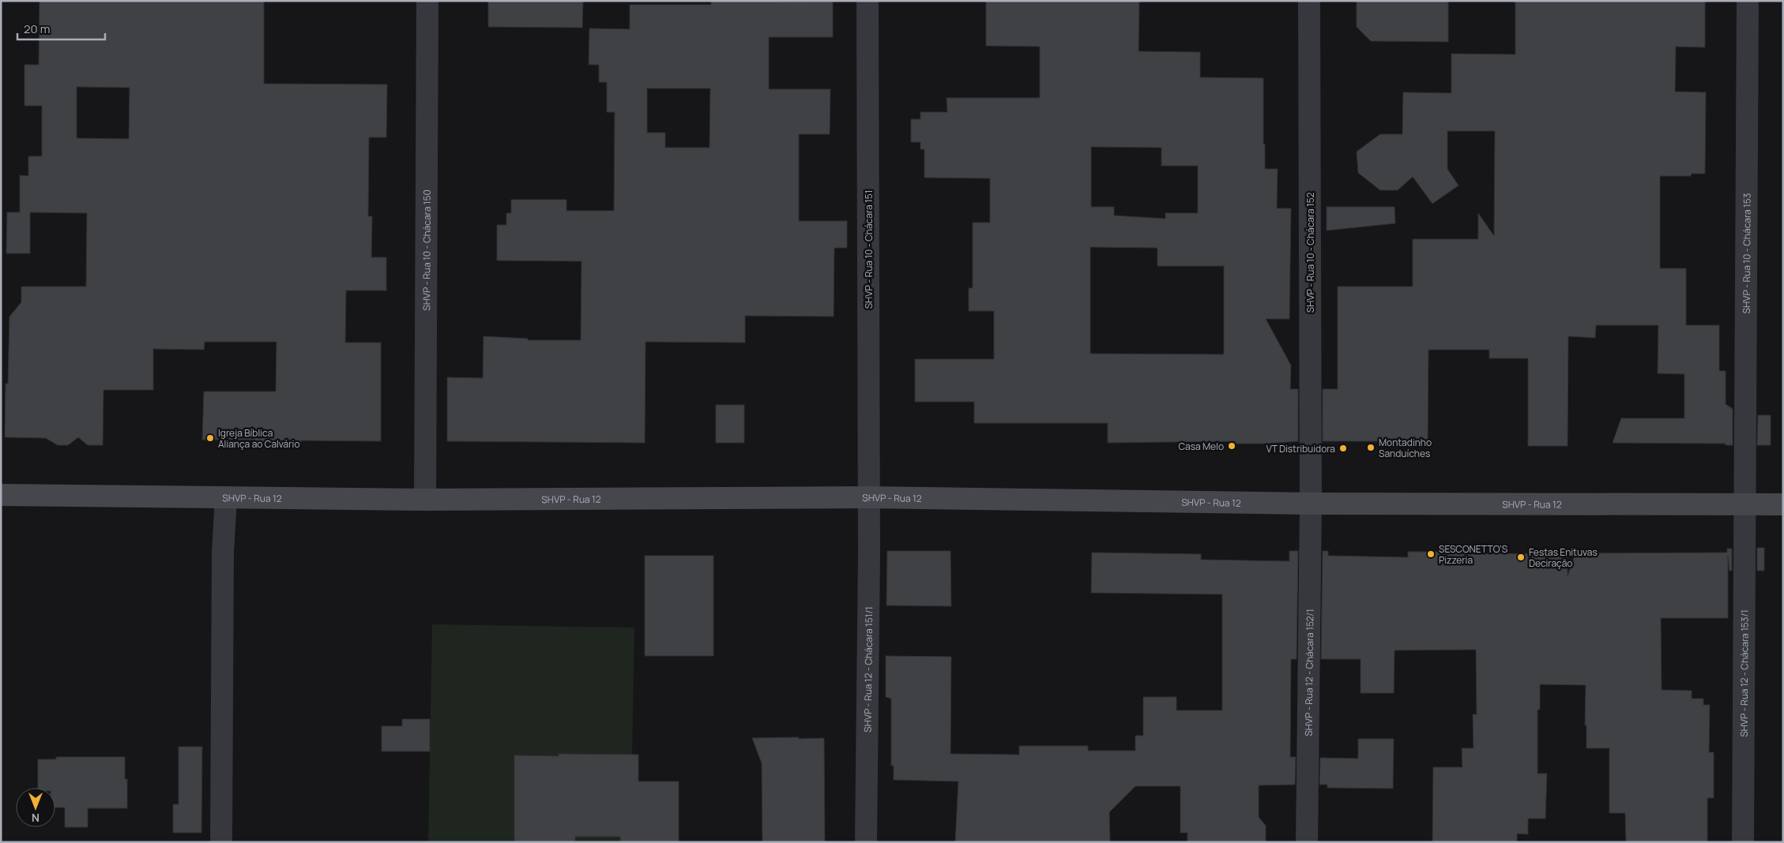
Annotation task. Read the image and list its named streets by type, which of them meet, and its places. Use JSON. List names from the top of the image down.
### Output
{
  "streets": {
    "street": [
      "SHVP - Rua 10 - Chácara 151",
      "SHVP - Rua 10 - Chácara 150",
      "SHVP - Rua 10 - Chácara 152",
      "SHVP - Rua 10 - Chácara 153",
      "SHVP - Rua 12",
      "SHVP - Rua 12 - Chácara 151/1",
      "SHVP - Rua 12 - Chácara 152/1",
      "SHVP - Rua 12 - Chácara 153/1"
    ]
  },
  "crossings": [
    ["SHVP - Rua 10 - Chácara 151", "SHVP - Rua 12"],
    ["SHVP - Rua 10 - Chácara 151", "SHVP - Rua 12 - Chácara 151/1"],
    ["SHVP - Rua 10 - Chácara 150", "SHVP - Rua 12"],
    ["SHVP - Rua 10 - Chácara 152", "SHVP - Rua 12"],
    ["SHVP - Rua 10 - Chácara 152", "SHVP - Rua 12 - Chácara 152/1"],
    ["SHVP - Rua 10 - Chácara 153", "SHVP - Rua 12"],
    ["SHVP - Rua 10 - Chácara 153", "SHVP - Rua 12 - Chácara 153/1"],
    ["SHVP - Rua 12", "SHVP - Rua 12 - Chácara 151/1"],
    ["SHVP - Rua 12", "SHVP - Rua 12 - Chácara 152/1"],
    ["SHVP - Rua 12", "SHVP - Rua 12 - Chácara 153/1"]
  ],
  "places": [
    "Igreja Bíblica Aliança ao Calvário",
    "Casa Melo",
    "Montadinho Sanduíches",
    "VT Distribuidora",
    "SESCONETTO'S Pizzeria",
    "Festas Enituvas Deciração"
  ],
  "scale_bar": "20 m",
  "north": "bottom"
}
